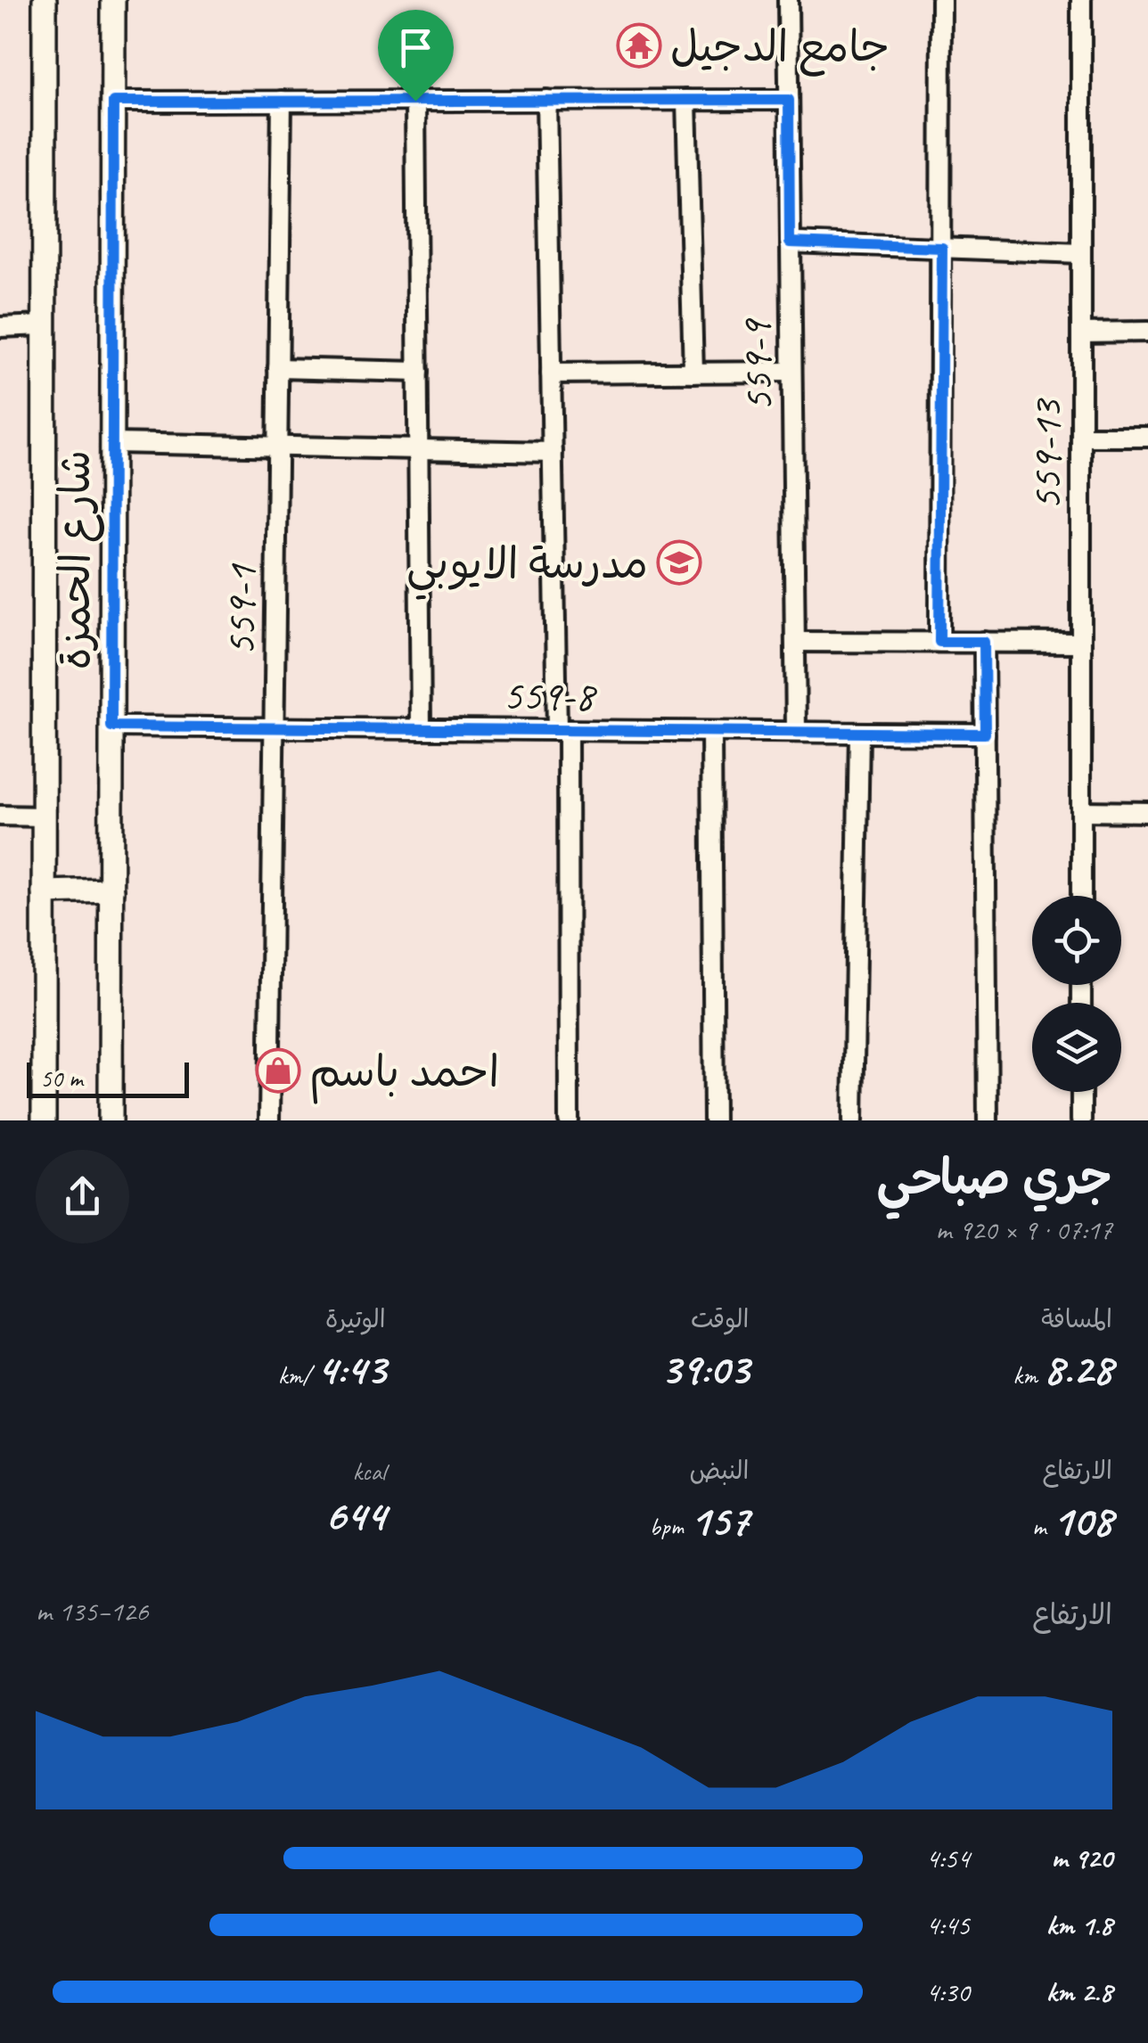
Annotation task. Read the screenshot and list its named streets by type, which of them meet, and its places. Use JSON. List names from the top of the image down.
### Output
{
  "streets": {
    "street": [
      "559-9",
      "559-13",
      "شارع الحمزة",
      "559-1",
      "559-8"
    ]
  },
  "crossings": [
    ["559-9", "559-8"],
    ["شارع الحمزة", "559-8"],
    ["559-1", "559-8"]
  ],
  "places": {
    "temple": ["جامع الدجيل"],
    "school or university": ["مدرسة الايوبي"],
    "shop": ["احمد باسم"]
  },
  "scale_bar": "50 m",
  "page": {
    "scale": "50 m",
    "heading": ["جري صباحي", "07:17 · 9 × 920 m"],
    "stats": [
      ["المسافة", "8.28 km"],
      ["الوقت", "39:03"],
      ["الوتيرة", "4:43 /km"],
      ["الارتفاع", "108 m"],
      ["النبض", "157 bpm"],
      ["kcal", "644"]
    ],
    "chart": ["الارتفاع", "126–135 m"],
    "list": [
      {
        "name": "920 m",
        "note": "4:54"
      },
      {
        "name": "1.8 km",
        "note": "4:45"
      },
      {
        "name": "2.8 km",
        "note": "4:30"
      }
    ]
  }
}
